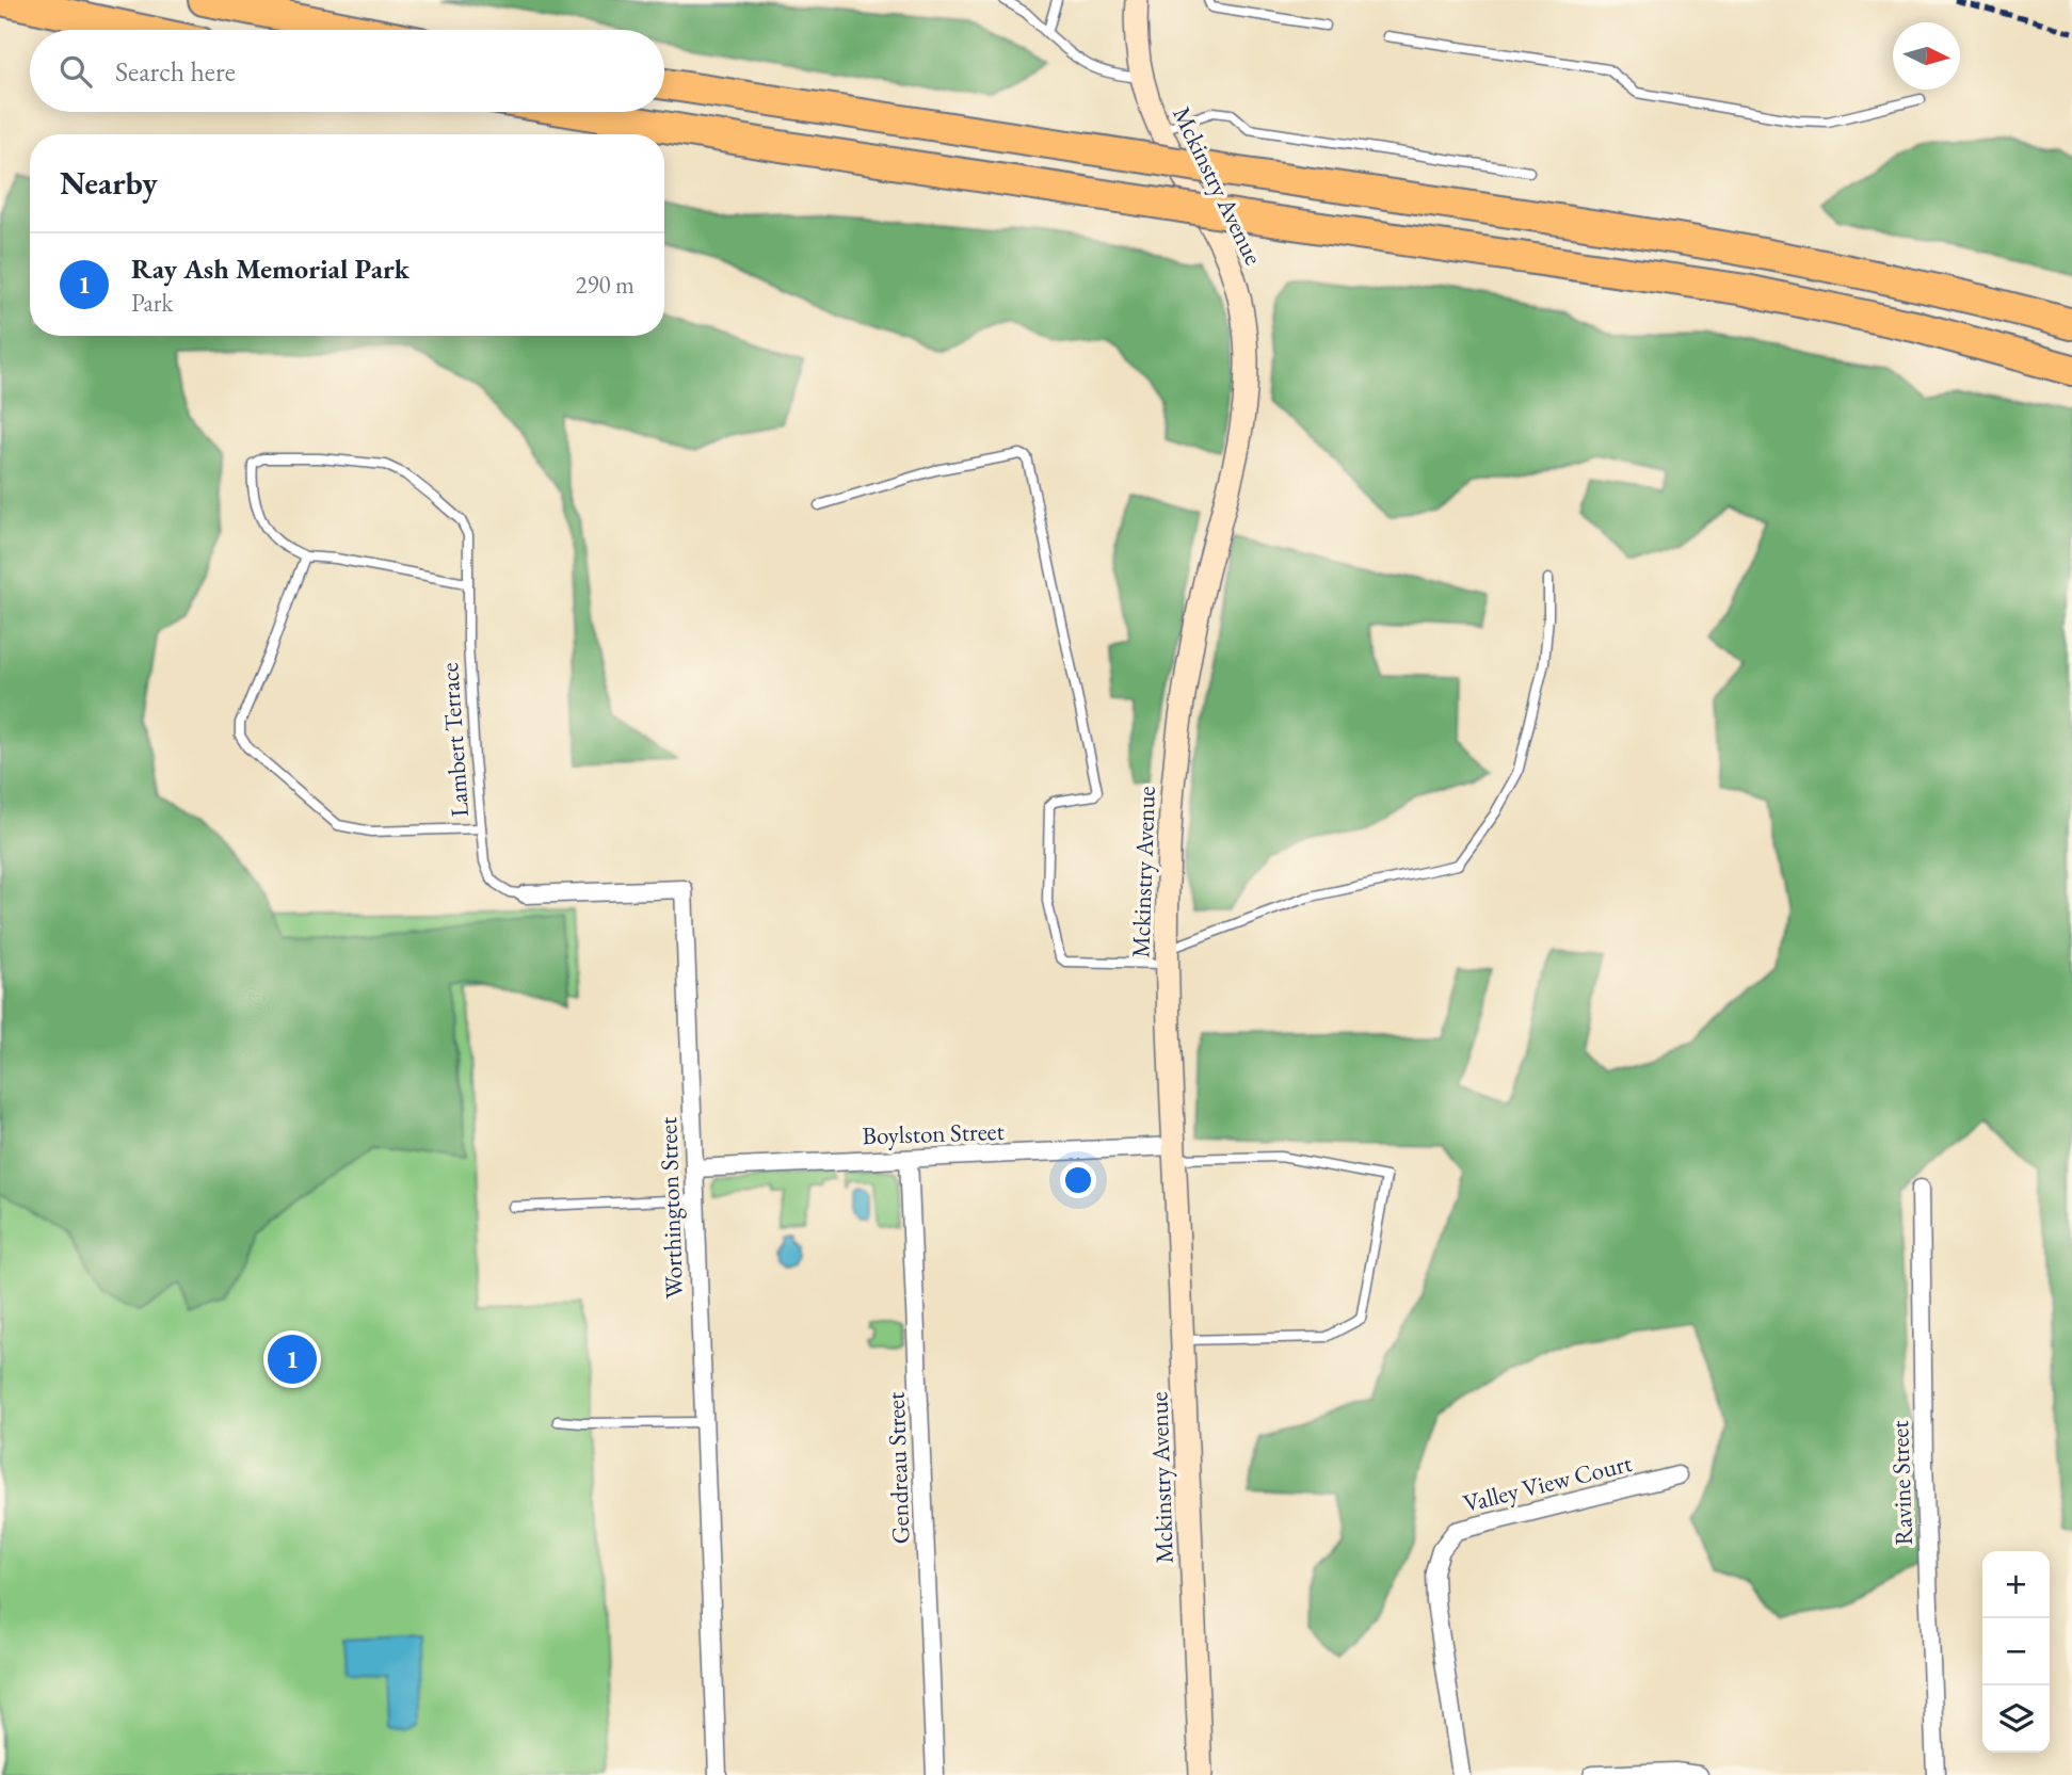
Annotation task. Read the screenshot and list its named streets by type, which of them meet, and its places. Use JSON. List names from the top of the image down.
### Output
{
  "streets": {
    "street": [
      "Mckinstry Avenue",
      "Boylston Street",
      "Worthington Street",
      "Gendreau Street",
      "Valley View Court",
      "Ravine Street"
    ],
    "lane": ["Lambert Terrace"]
  },
  "crossings": [
    ["Mckinstry Avenue", "Boylston Street"],
    ["Lambert Terrace", "Worthington Street"],
    ["Boylston Street", "Worthington Street"],
    ["Boylston Street", "Gendreau Street"]
  ],
  "north": "right",
  "page": {
    "search": "Search here",
    "heading": "Nearby",
    "list": [
      {
        "mark": "1",
        "name": "Ray Ash Memorial Park",
        "note": "Park",
        "value": "290 m"
      }
    ],
    "pins": "1",
    "map_buttons": ["+", "−"]
  }
}
